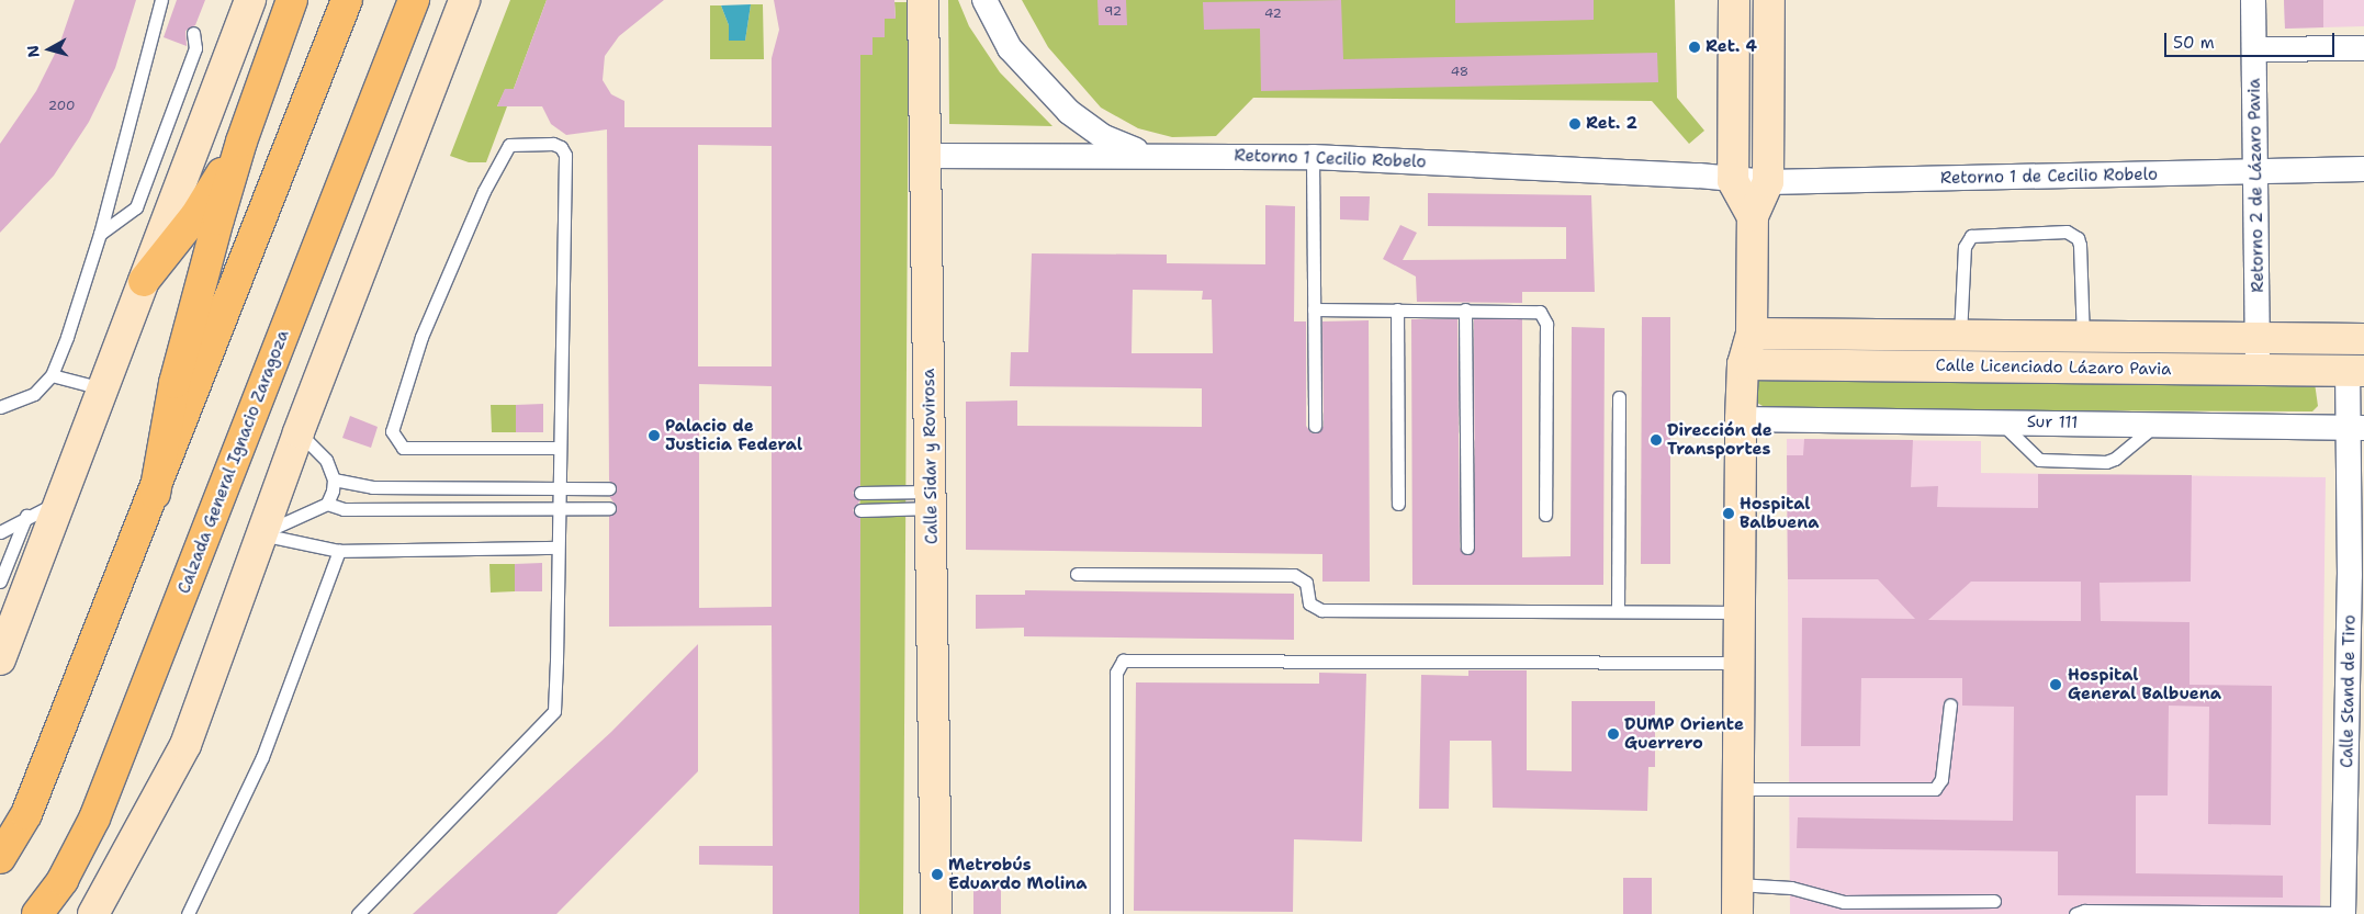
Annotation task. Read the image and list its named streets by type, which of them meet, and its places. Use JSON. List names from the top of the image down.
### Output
{
  "streets": {
    "main road": ["Calzada General Ignacio Zaragoza"],
    "street": [
      "Retorno 1 Cecilio Robelo",
      "Retorno 1 de Cecilio Robelo",
      "Retorno 2 de Lázaro Pavia",
      "Calle Licenciado Lázaro Pavia",
      "Sur 111",
      "Calle Sidar y Rovirosa",
      "Calle Stand de Tiro"
    ]
  },
  "crossings": [
    ["Retorno 1 Cecilio Robelo", "Retorno 1 de Cecilio Robelo"],
    ["Retorno 1 Cecilio Robelo", "Calle Sidar y Rovirosa"],
    ["Retorno 1 de Cecilio Robelo", "Retorno 2 de Lázaro Pavia"],
    ["Retorno 2 de Lázaro Pavia", "Calle Licenciado Lázaro Pavia"],
    ["Calle Licenciado Lázaro Pavia", "Calle Stand de Tiro"],
    ["Sur 111", "Calle Stand de Tiro"]
  ],
  "places": [
    "Ret. 4",
    "Ret. 2",
    "Palacio de Justicia Federal",
    "Dirección de Transportes",
    "Hospital Balbuena",
    "Hospital General Balbuena",
    "DUMP Oriente Guerrero",
    "Metrobús Eduardo Molina"
  ],
  "house_numbers": [
    "92",
    "42",
    "48",
    "200"
  ],
  "scale_bar": "50 m",
  "north": "left"
}
